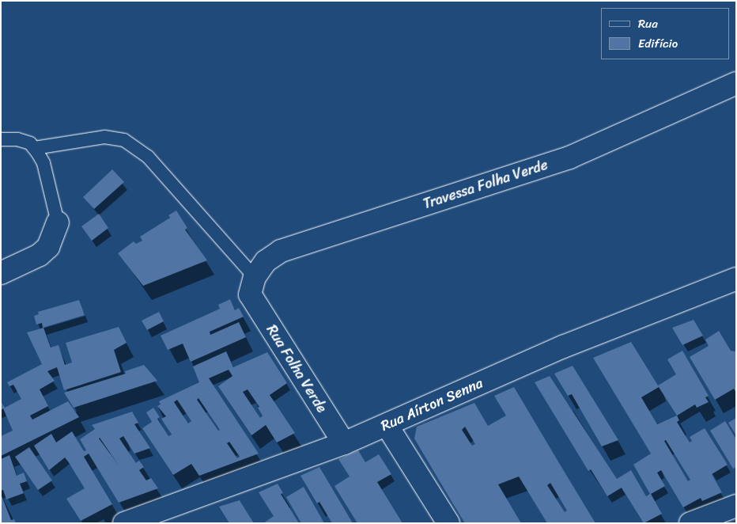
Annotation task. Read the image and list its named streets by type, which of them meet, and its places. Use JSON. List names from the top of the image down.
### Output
{
  "streets": {
    "street": ["Travessa Folha Verde", "Rua Folha Verde", "Rua Aírton Senna"]
  },
  "crossings": [
    ["Travessa Folha Verde", "Rua Folha Verde"],
    ["Rua Folha Verde", "Rua Aírton Senna"]
  ],
  "legend": ["Rua", "Edifício"]
}
